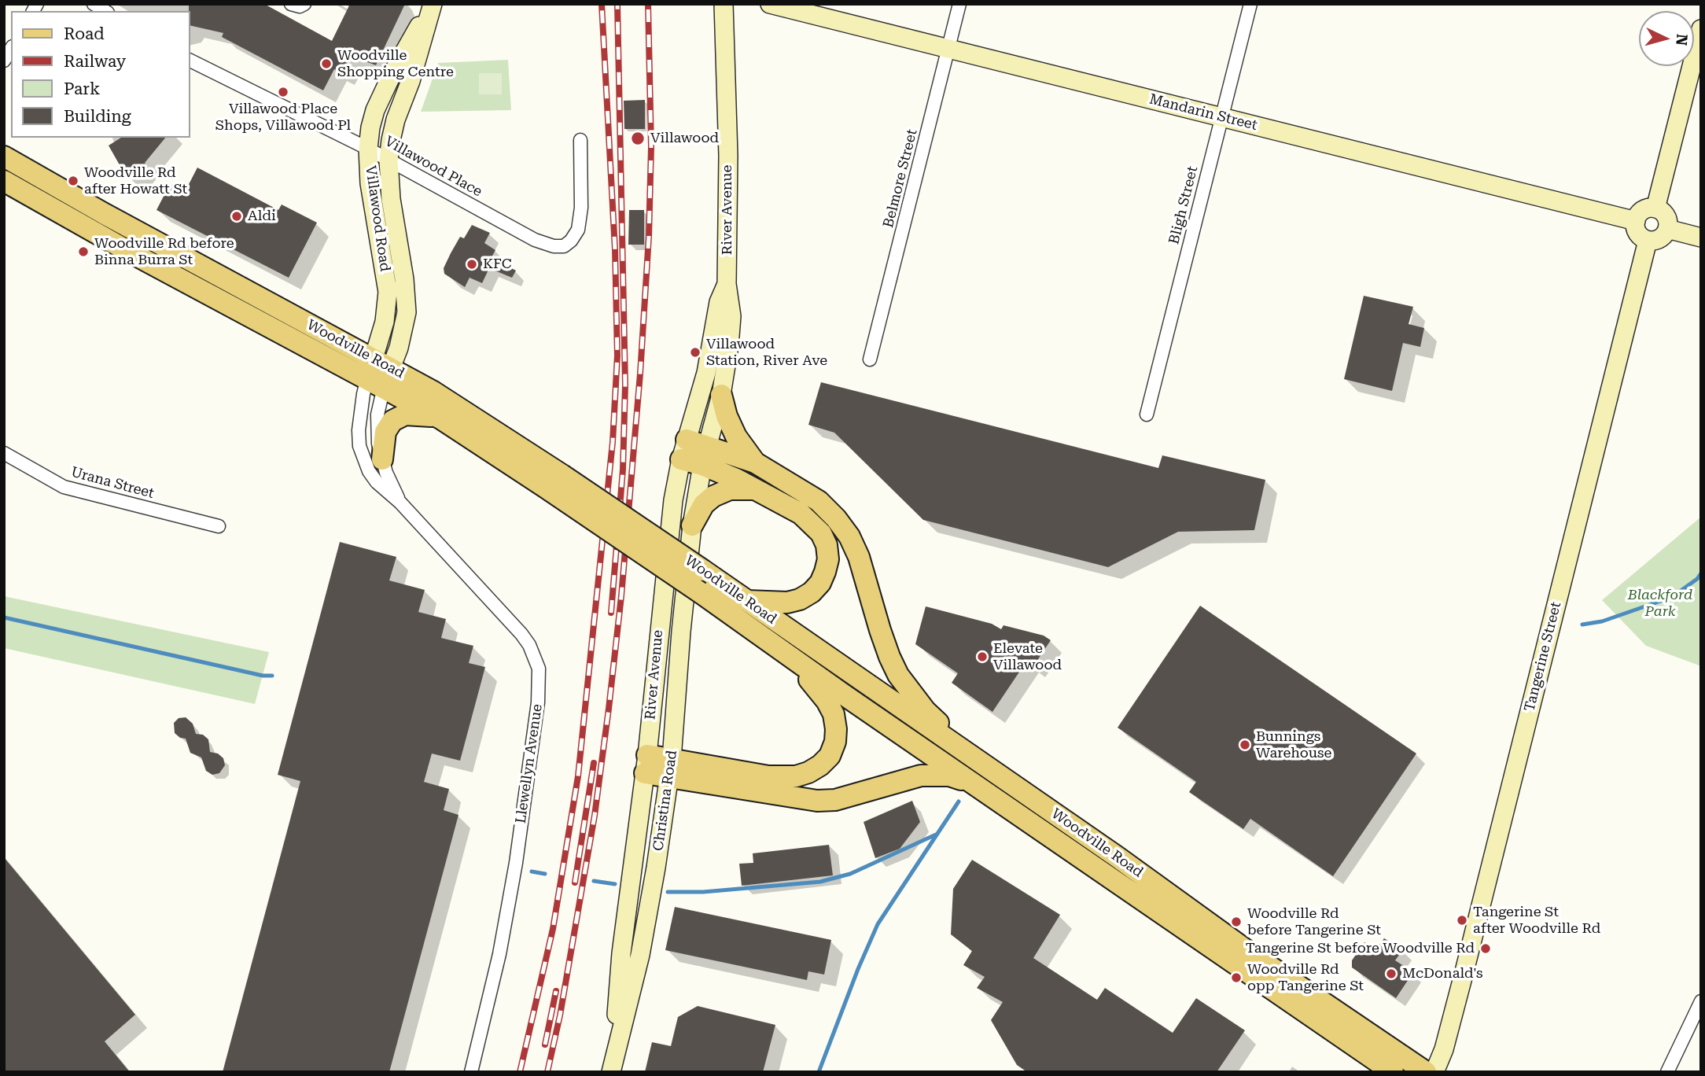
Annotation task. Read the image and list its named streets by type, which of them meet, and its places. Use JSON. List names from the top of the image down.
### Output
{
  "streets": {
    "main road": ["Woodville Road"],
    "street": [
      "Mandarin Street",
      "Villawood Place",
      "Belmore Street",
      "Bligh Street",
      "River Avenue",
      "Villawood Road",
      "Urana Street",
      "Tangerine Street",
      "Llewellyn Avenue",
      "Christina Road"
    ]
  },
  "crossings": [
    ["Mandarin Street", "Belmore Street"],
    ["Mandarin Street", "Bligh Street"],
    ["Mandarin Street", "Tangerine Street"],
    ["Villawood Place", "Villawood Road"],
    ["River Avenue", "Christina Road"],
    ["Villawood Road", "Woodville Road"],
    ["Villawood Road", "Llewellyn Avenue"],
    ["Woodville Road", "Llewellyn Avenue"]
  ],
  "parks": ["Blackford Park"],
  "places": [
    "Woodville Shopping Centre",
    "Villawood Place Shops, Villawood Pl",
    "Villawood",
    "Woodville Rd after Howatt St",
    "Aldi",
    "Woodville Rd before Binna Burra St",
    "KFC",
    "Villawood Station, River Ave",
    "Elevate Villawood",
    "Bunnings Warehouse",
    "Tangerine St after Woodville Rd",
    "Woodville Rd before Tangerine St",
    "Tangerine St before Woodville Rd",
    "McDonald's",
    "Woodville Rd opp Tangerine St"
  ],
  "legend": [
    "Road",
    "Railway",
    "Park",
    "Building"
  ],
  "north": "right"
}
